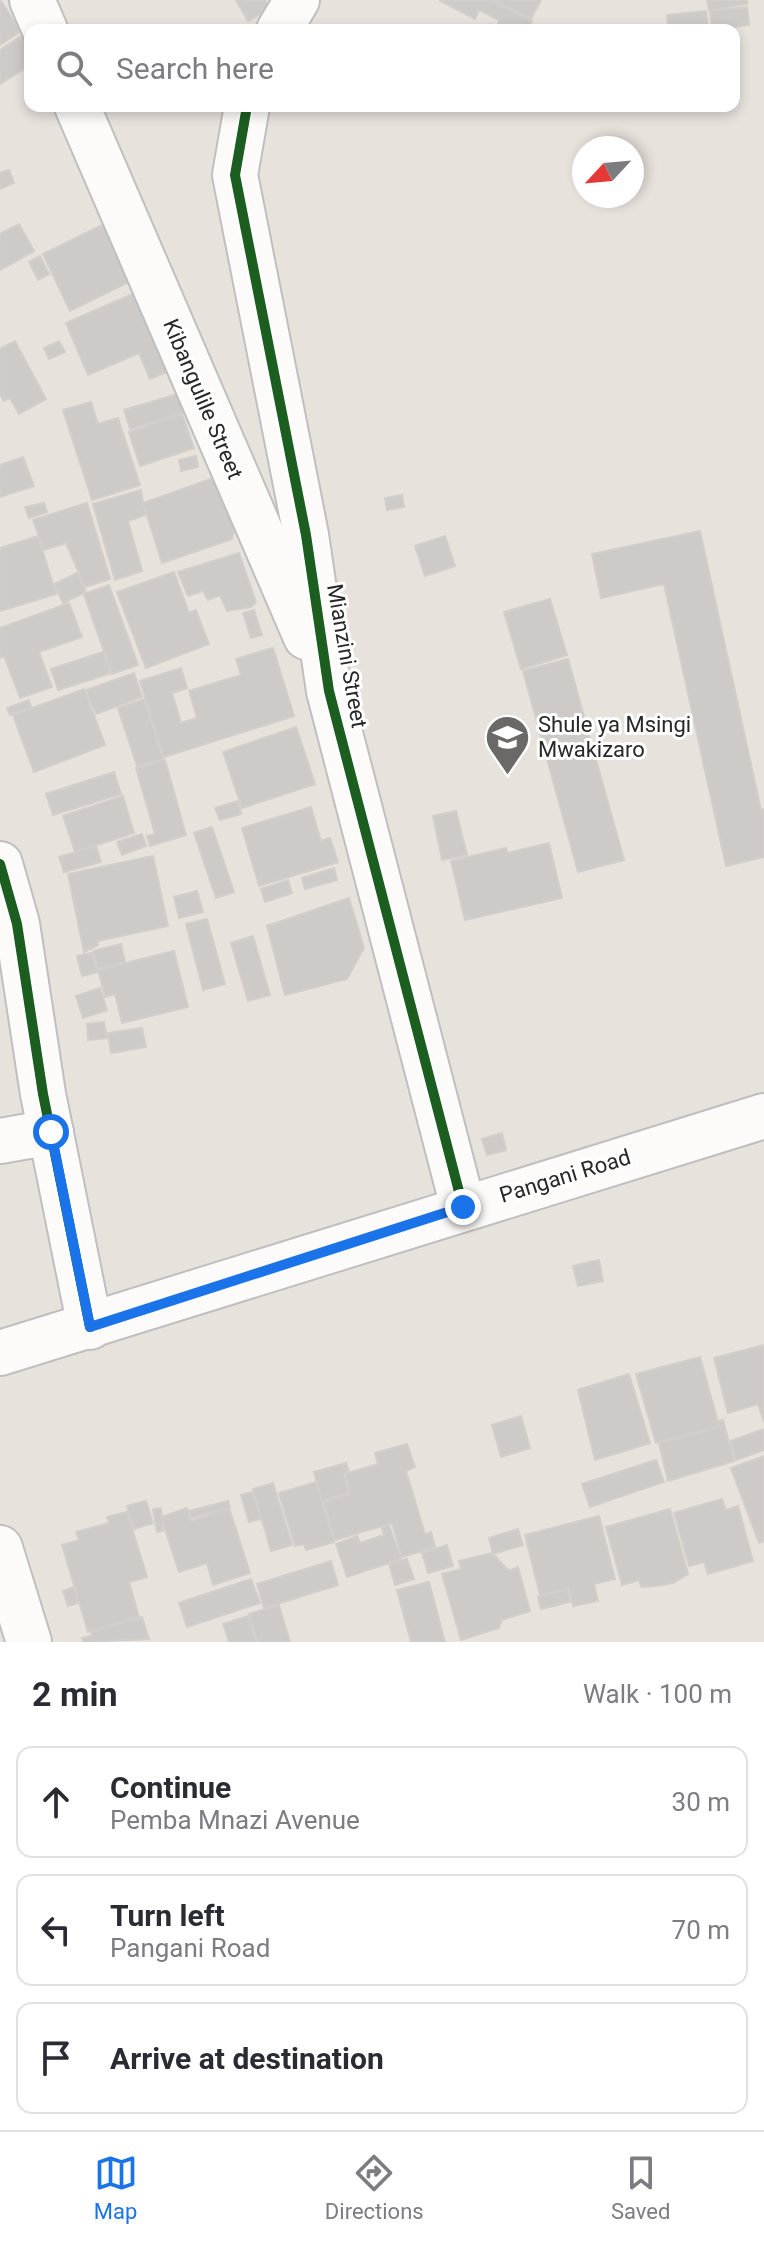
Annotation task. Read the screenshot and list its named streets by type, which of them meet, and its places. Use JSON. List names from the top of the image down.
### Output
{
  "streets": {
    "street": ["Kibangulile Street", "Mianzini Street", "Pangani Road"]
  },
  "crossings": [
    ["Kibangulile Street", "Mianzini Street"],
    ["Mianzini Street", "Pangani Road"]
  ],
  "places": {
    "school or university": ["Shule ya Msingi Mwakizaro"]
  },
  "north": "bottom left",
  "page": {
    "search": "Search here",
    "heading": ["2 min", "Walk · 100 m"],
    "list": [
      ["Continue", "Pemba Mnazi Avenue", "30 m"],
      ["Turn left", "Pangani Road", "70 m"],
      "Arrive at destination"
    ],
    "nav": ["Map", "Directions", "Saved"]
  }
}
